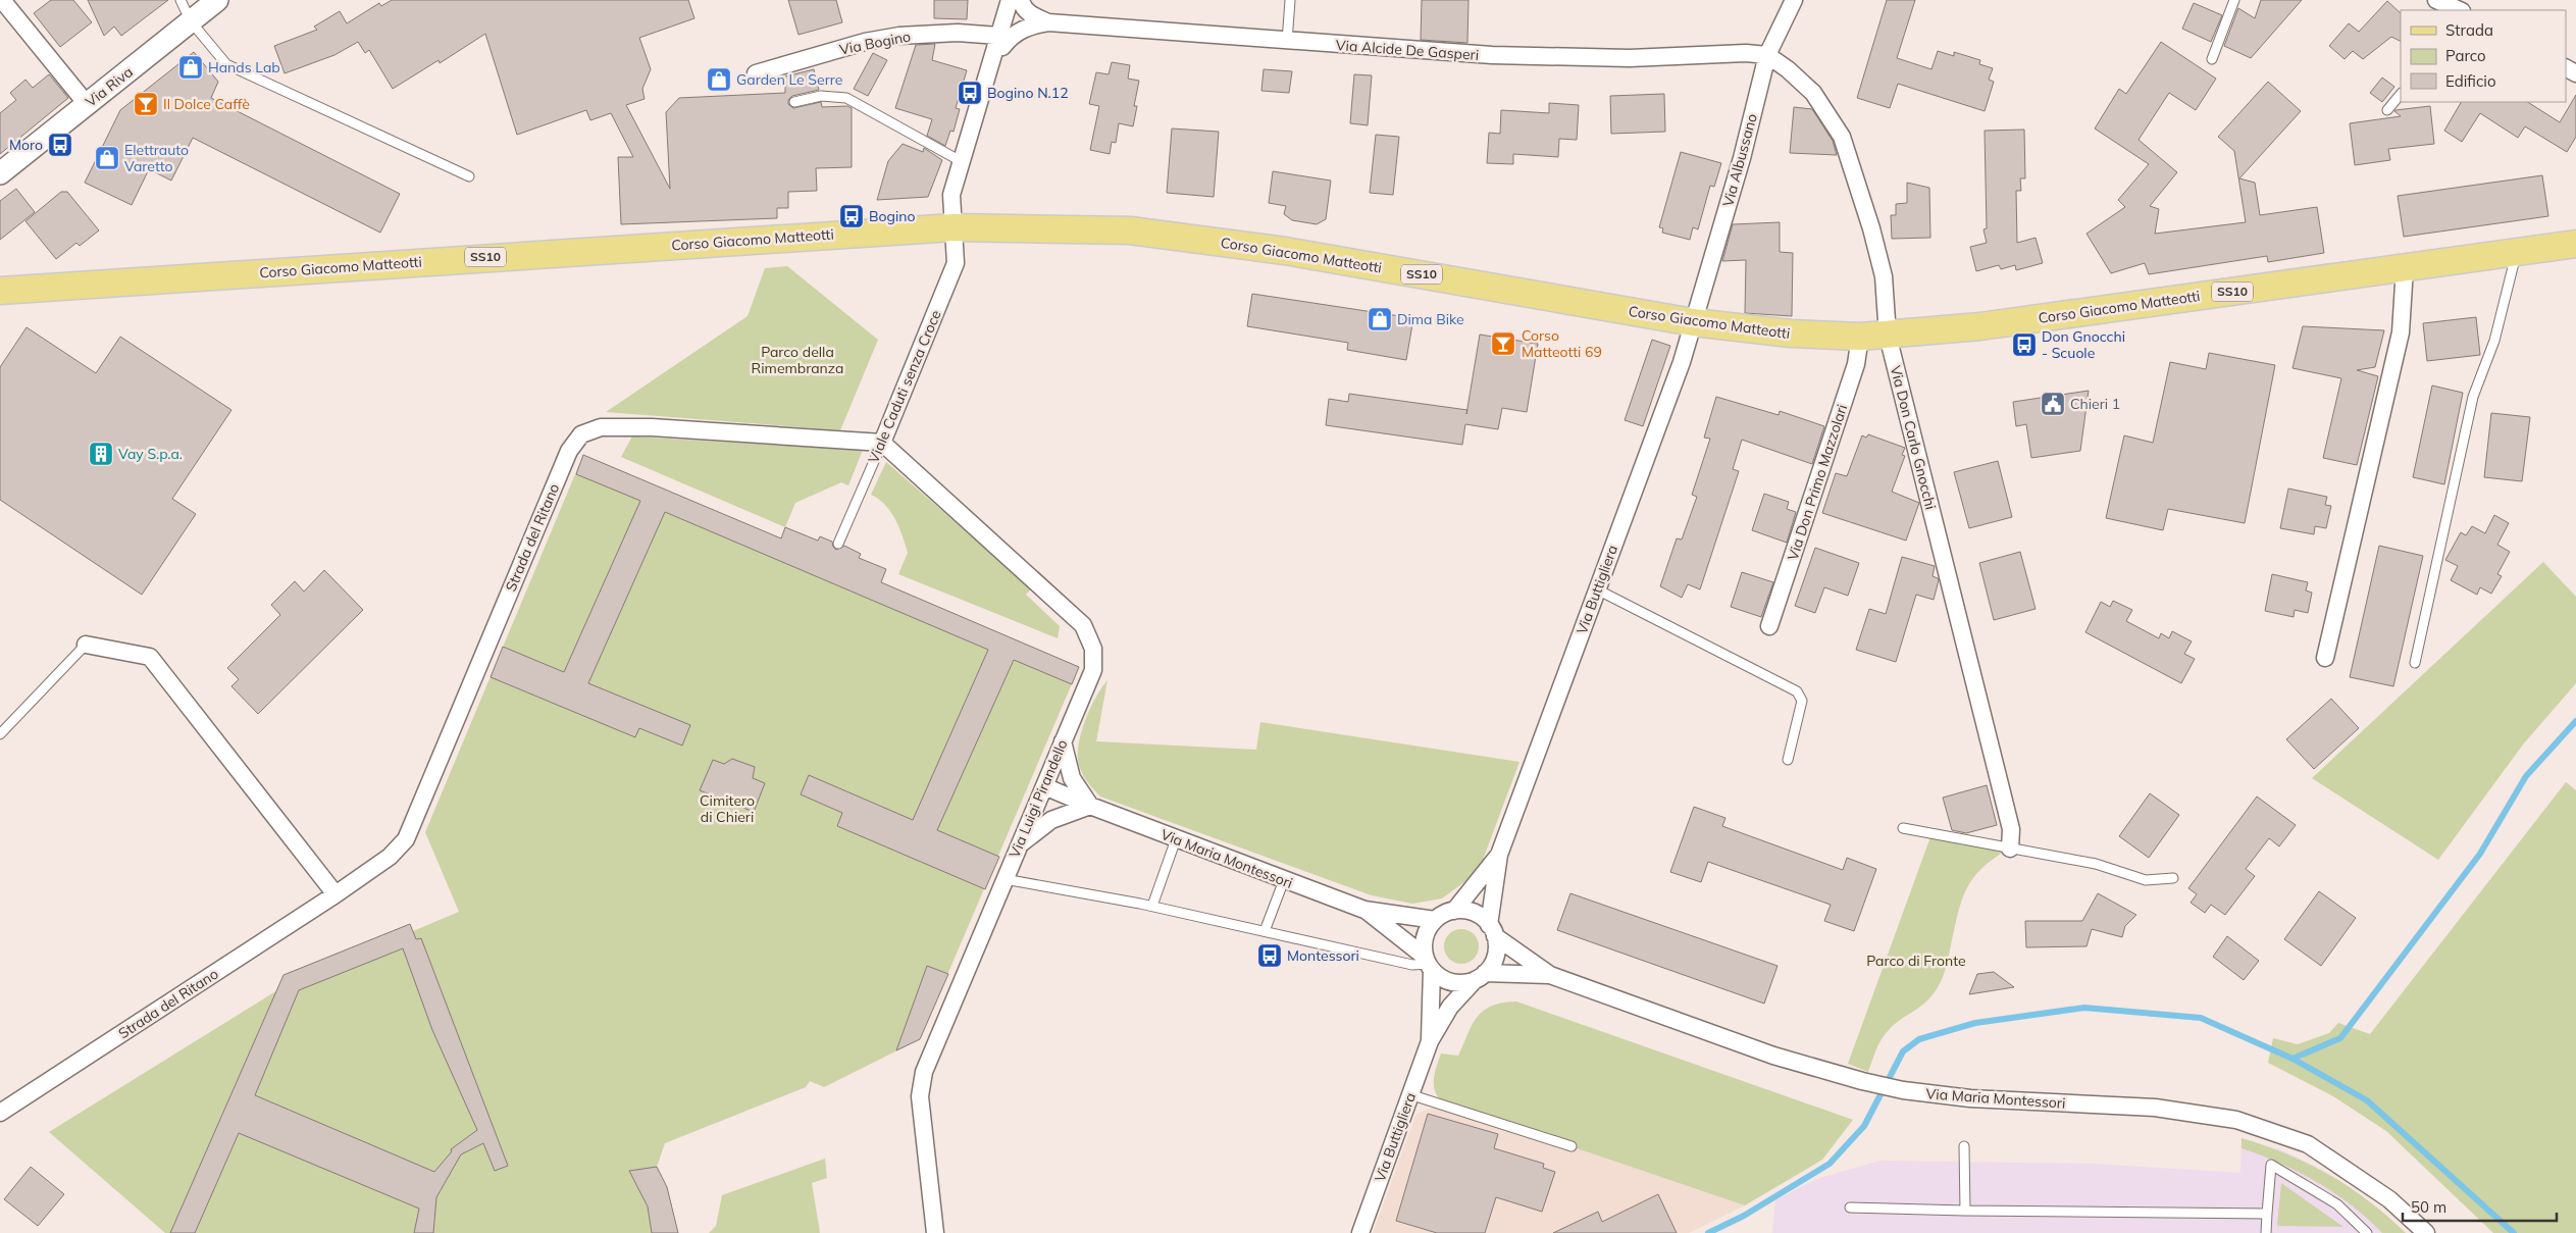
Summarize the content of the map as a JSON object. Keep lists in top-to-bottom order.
{
  "streets": {
    "main road": ["Corso Giacomo Matteotti", "SS10"],
    "street": [
      "Via Bogino",
      "Via Alcide De Gasperi",
      "Via Riva",
      "Via Albussano",
      "Viale Caduti senza Croce",
      "Via Don Carlo Gnocchi",
      "Via Don Primo Mazzolari",
      "Strada del Ritano",
      "Via Buttigliera",
      "Via Luigi Pirandello",
      "Via Maria Montessori"
    ]
  },
  "crossings": [
    ["Via Bogino", "Via Alcide De Gasperi"],
    ["Via Alcide De Gasperi", "Via Albussano"],
    ["Via Alcide De Gasperi", "Via Don Carlo Gnocchi"],
    ["Via Albussano", "Corso Giacomo Matteotti"],
    ["Via Albussano", "Via Don Carlo Gnocchi"],
    ["Via Albussano", "Via Buttigliera"],
    ["Corso Giacomo Matteotti", "Viale Caduti senza Croce"],
    ["Corso Giacomo Matteotti", "Via Don Carlo Gnocchi"],
    ["Corso Giacomo Matteotti", "Via Don Primo Mazzolari"],
    ["Corso Giacomo Matteotti", "Via Buttigliera"],
    ["Viale Caduti senza Croce", "Strada del Ritano"],
    ["Viale Caduti senza Croce", "Via Luigi Pirandello"],
    ["Strada del Ritano", "Via Luigi Pirandello"],
    ["Via Buttigliera", "Via Maria Montessori"],
    ["Via Luigi Pirandello", "Via Maria Montessori"]
  ],
  "parks": ["Parco della Rimembranza", "Cimitero di Chieri", "Parco di Fronte"],
  "places": {
    "shop": [
      "Hands Lab",
      "Garden Le Serre",
      "Elettrauto Varetto",
      "Dima Bike"
    ],
    "bus stop": [
      "Bogino N.12",
      "Moro",
      "Bogino",
      "Don Gnocchi - Scuole",
      "Montessori"
    ],
    "bar": ["Il Dolce Caffè", "Corso Matteotti 69"],
    "public building": ["Chieri 1"],
    "building": ["Vay S.p.a."]
  },
  "legend": ["Strada", "Parco", "Edificio"],
  "scale_bar": "50 m"
}
